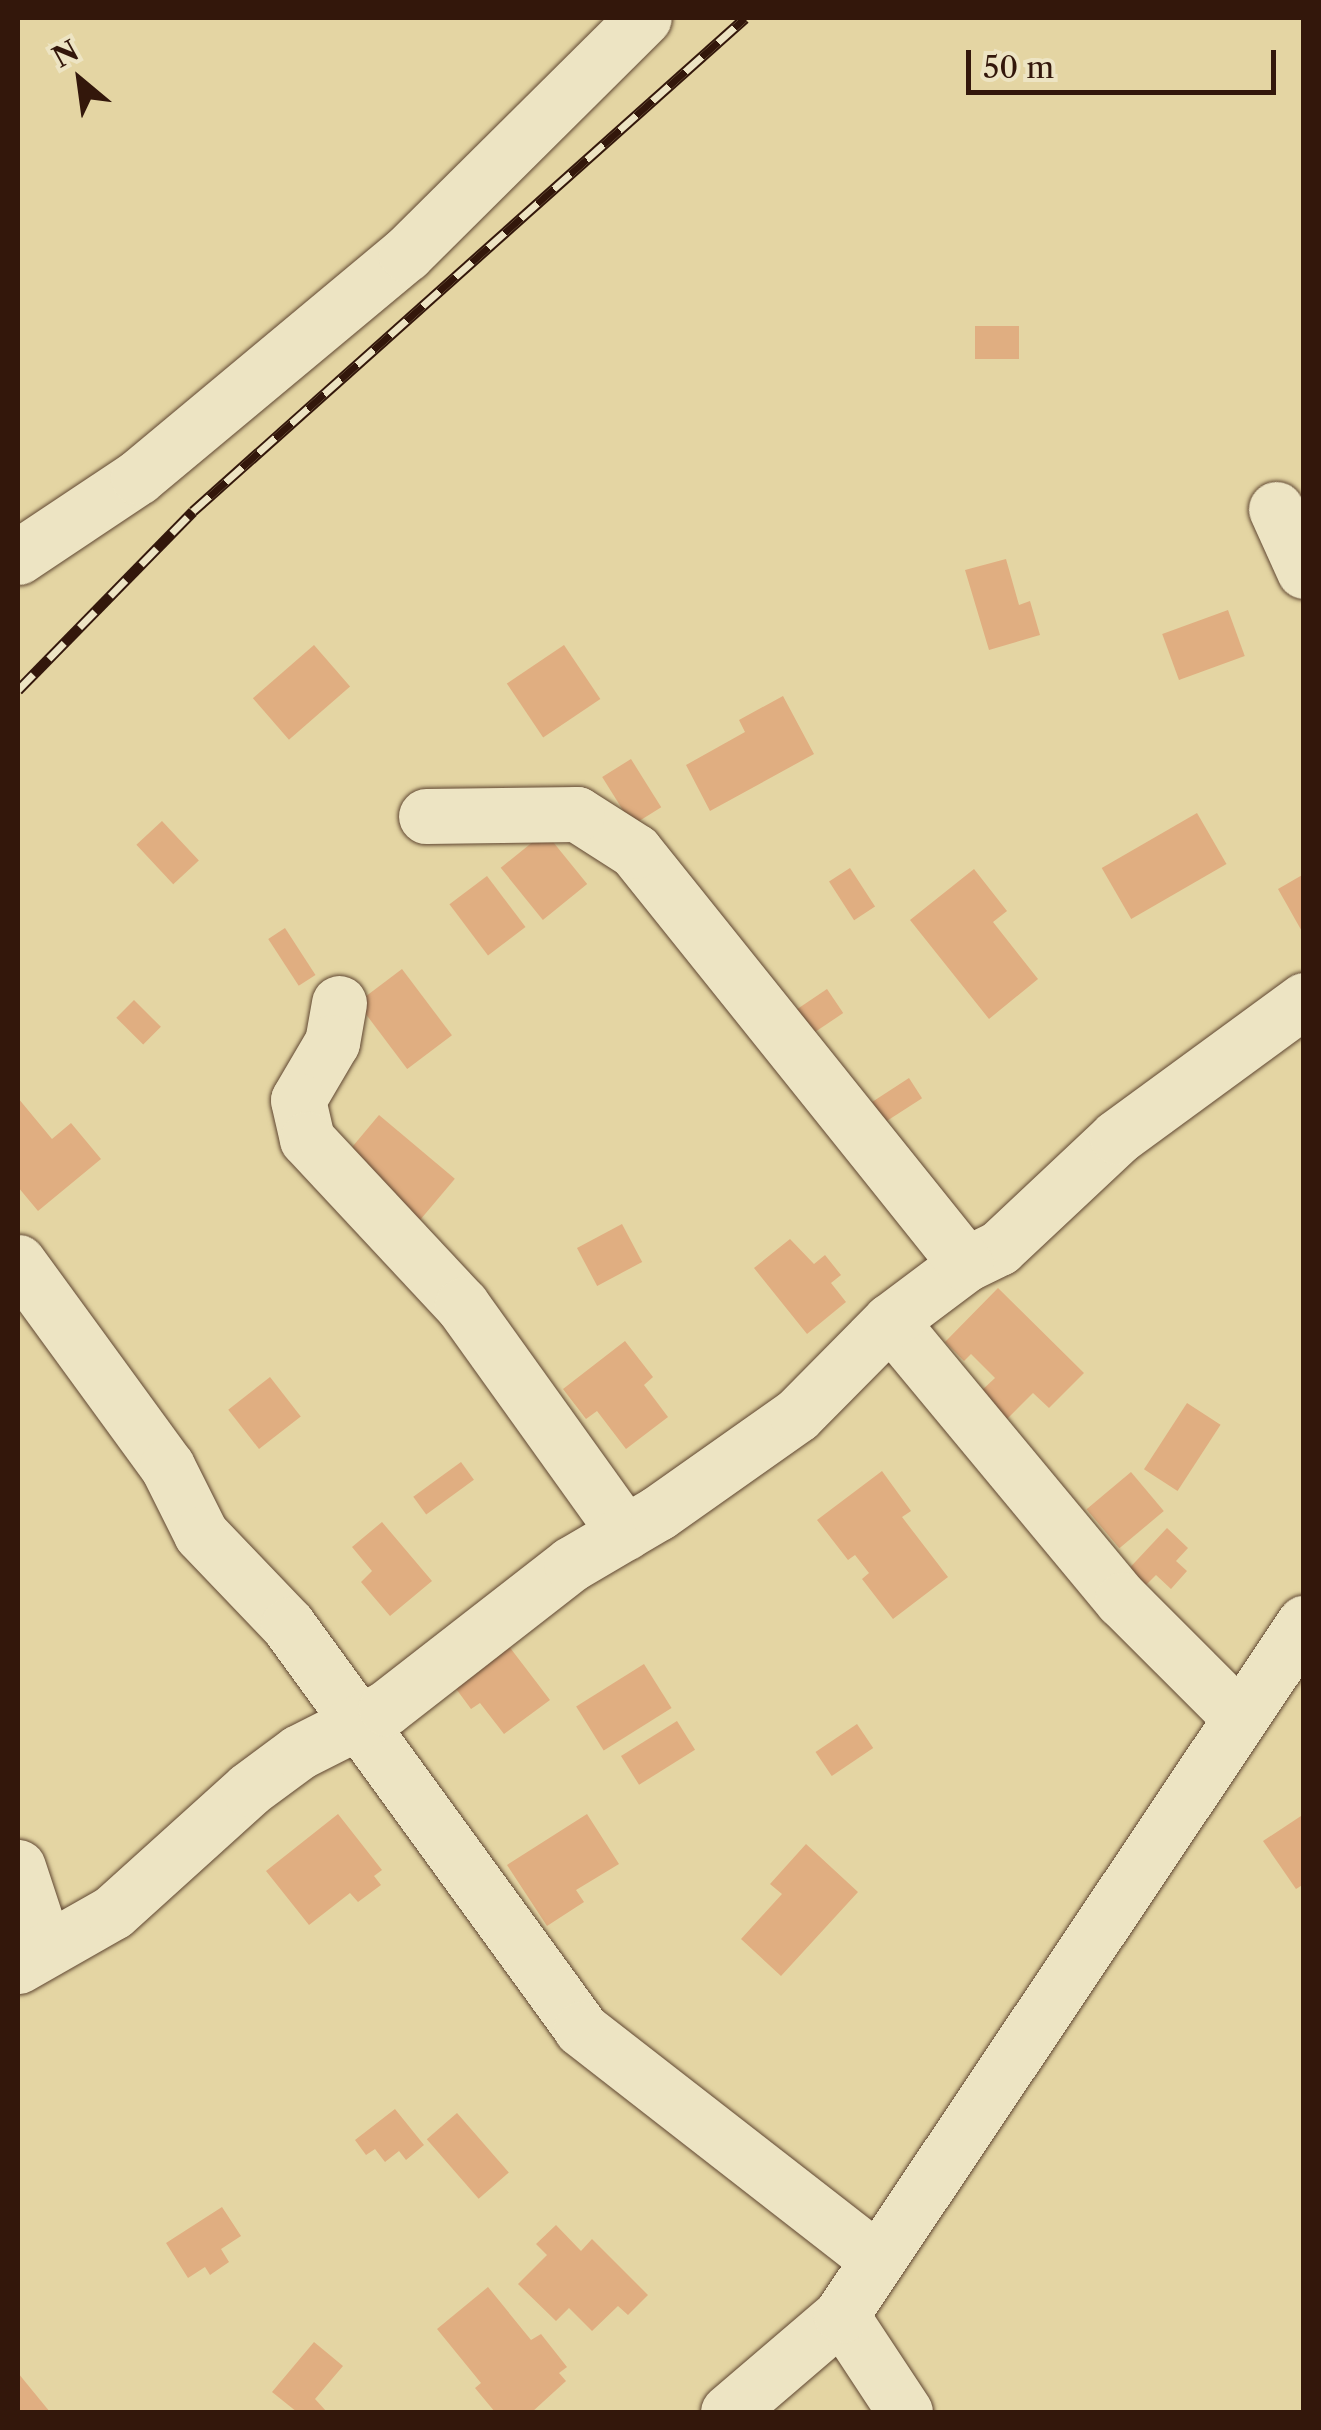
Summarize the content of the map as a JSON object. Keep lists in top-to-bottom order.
{
  "scale_bar": "50 m",
  "north": "top left"
}
